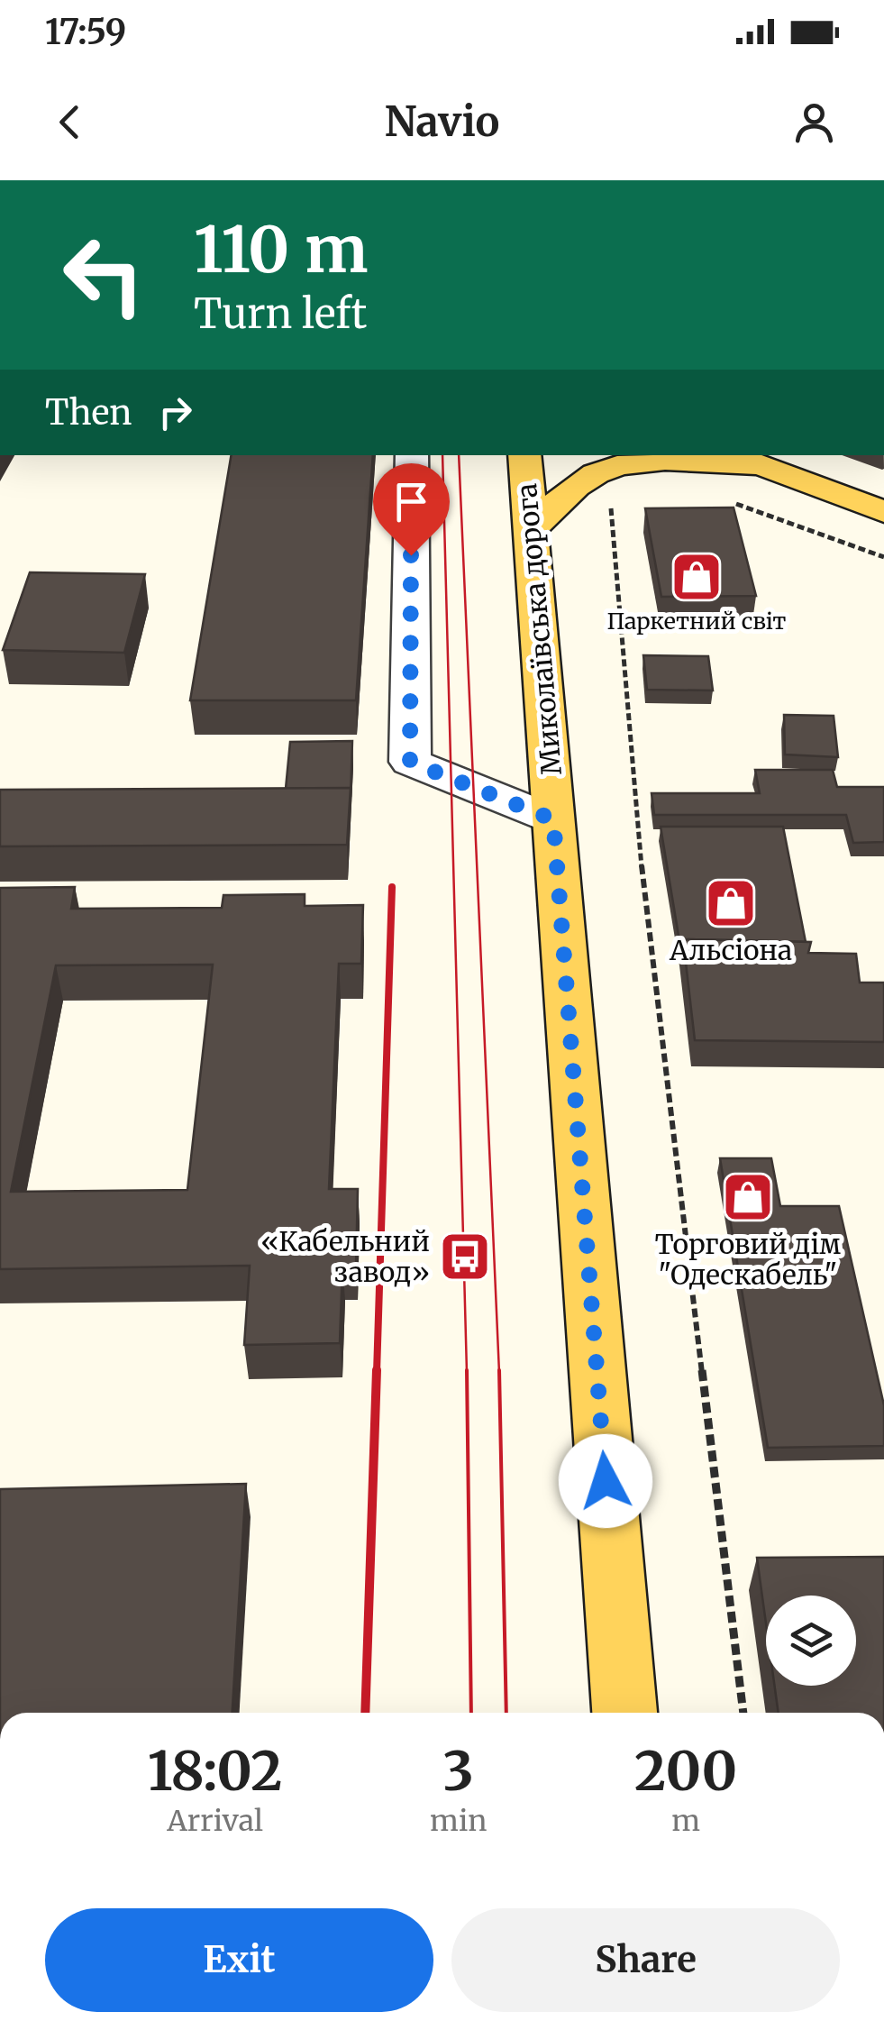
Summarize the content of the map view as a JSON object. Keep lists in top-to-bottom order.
{
  "streets": {
    "main road": ["Миколаївська дорога"]
  },
  "places": {
    "shop": ["Паркетний світ", "Альсіона", "Торговий дім \"Одескабель\""],
    "bus stop": ["«Кабельний завод»"]
  },
  "page": {
    "status": "17:59",
    "header": "Navio",
    "turn": ["110 m", "Turn left"],
    "then": "Then",
    "eta": [
      "18:02",
      "Arrival",
      "3",
      "min",
      "200",
      "m"
    ],
    "buttons": ["Exit", "Share"]
  }
}
